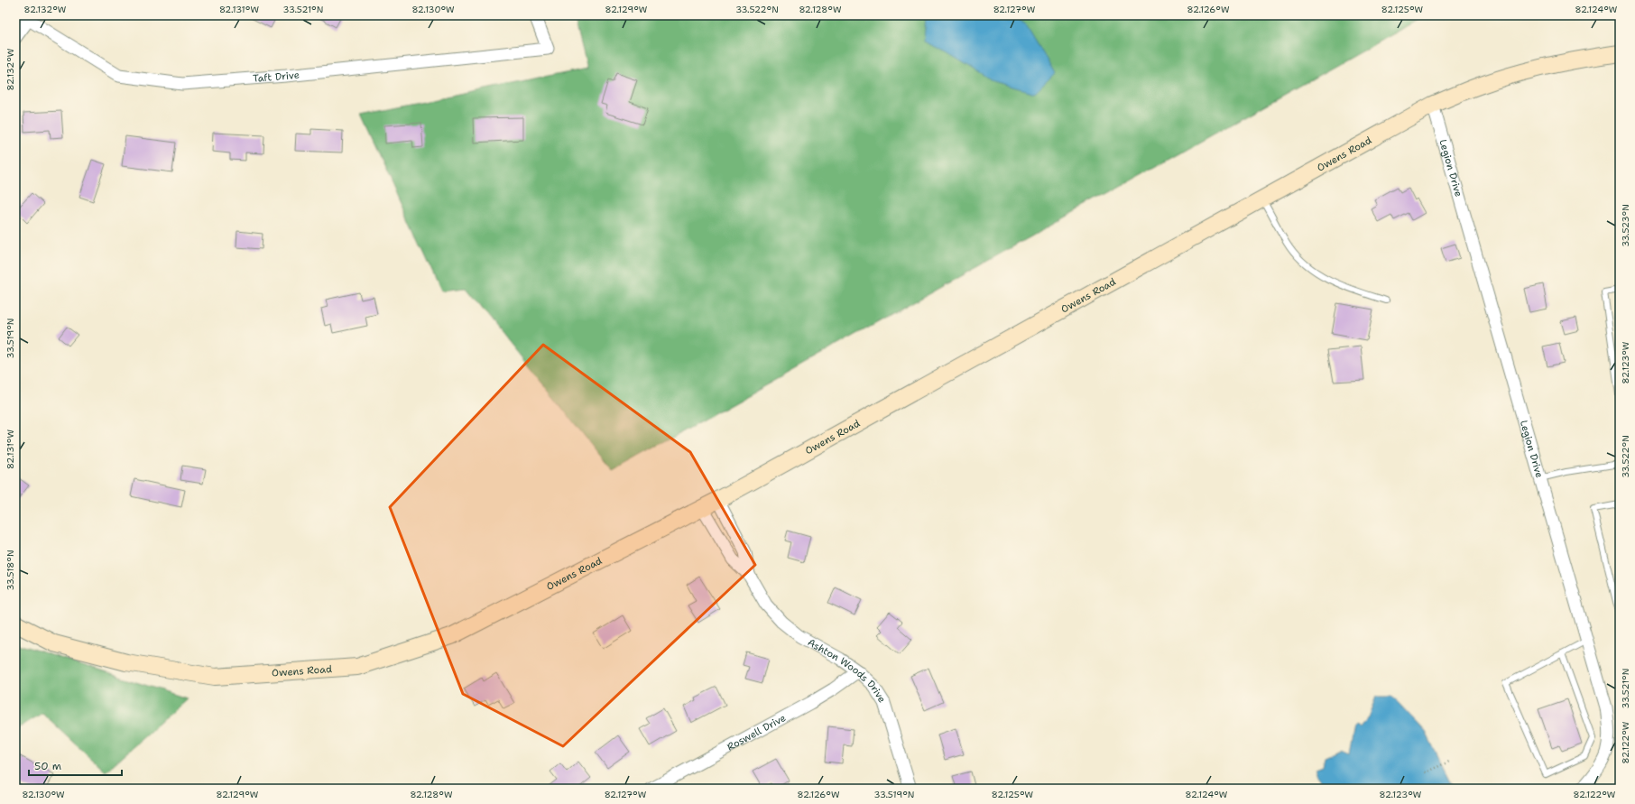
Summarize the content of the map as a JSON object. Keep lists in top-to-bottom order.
{
  "streets": {
    "street": [
      "Taft Drive",
      "Owens Road",
      "Legion Drive",
      "Ashton Woods Drive",
      "Roswell Drive"
    ]
  },
  "crossings": [
    ["Owens Road", "Legion Drive"],
    ["Owens Road", "Ashton Woods Drive"],
    ["Ashton Woods Drive", "Roswell Drive"]
  ],
  "scale_bar": "50 m",
  "coordinates": [
    "82.132°W",
    "82.131°W",
    "33.521°N",
    "82.130°W",
    "82.129°W",
    "33.522°N",
    "82.128°W",
    "82.127°W",
    "82.126°W",
    "82.125°W",
    "82.124°W",
    "33.523°N",
    "33.519°N",
    "82.123°W",
    "33.518°N",
    "82.122°W"
  ]
}
